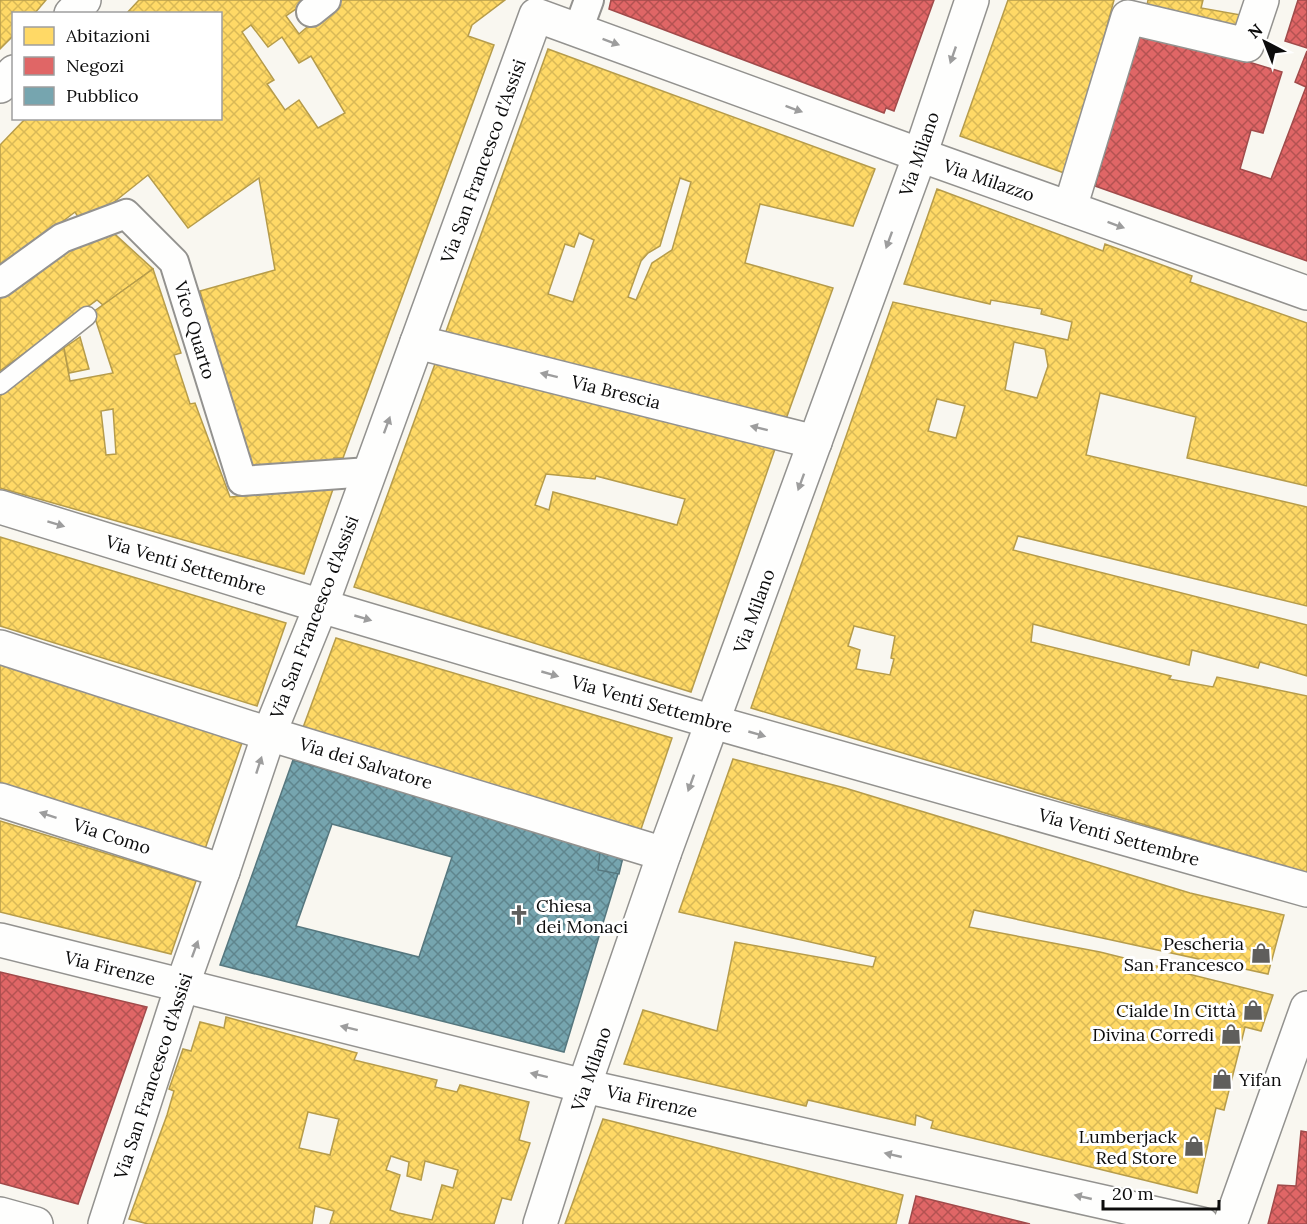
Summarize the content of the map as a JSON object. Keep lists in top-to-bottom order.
{
  "streets": {
    "street": [
      "Via Milano",
      "Via San Francesco d'Assisi",
      "Via Milazzo",
      "Vico Quarto",
      "Via Brescia",
      "Via Venti Settembre",
      "Via dei Salvatore",
      "Via Como",
      "Via Firenze"
    ]
  },
  "crossings": [
    ["Via Milano", "Via Milazzo"],
    ["Via Milano", "Via Brescia"],
    ["Via Milano", "Via Venti Settembre"],
    ["Via Milano", "Via dei Salvatore"],
    ["Via Milano", "Via Firenze"],
    ["Via San Francesco d'Assisi", "Via Milazzo"],
    ["Via San Francesco d'Assisi", "Vico Quarto"],
    ["Via San Francesco d'Assisi", "Via Brescia"],
    ["Via San Francesco d'Assisi", "Via Venti Settembre"],
    ["Via San Francesco d'Assisi", "Via dei Salvatore"],
    ["Via San Francesco d'Assisi", "Via Como"],
    ["Via San Francesco d'Assisi", "Via Firenze"]
  ],
  "one_way": [
    "Via Milano",
    "Via Milazzo",
    "Via Brescia",
    "Via Venti Settembre",
    "Via Como",
    "Via Firenze"
  ],
  "places": {
    "church": ["Chiesa dei Monaci"],
    "shop": [
      "Pescheria San Francesco",
      "Cialde In Città",
      "Divina Corredi",
      "Yifan",
      "Lumberjack Red Store"
    ]
  },
  "legend": ["Abitazioni", "Negozi", "Pubblico"],
  "scale_bar": "20 m",
  "north": "top left"
}
